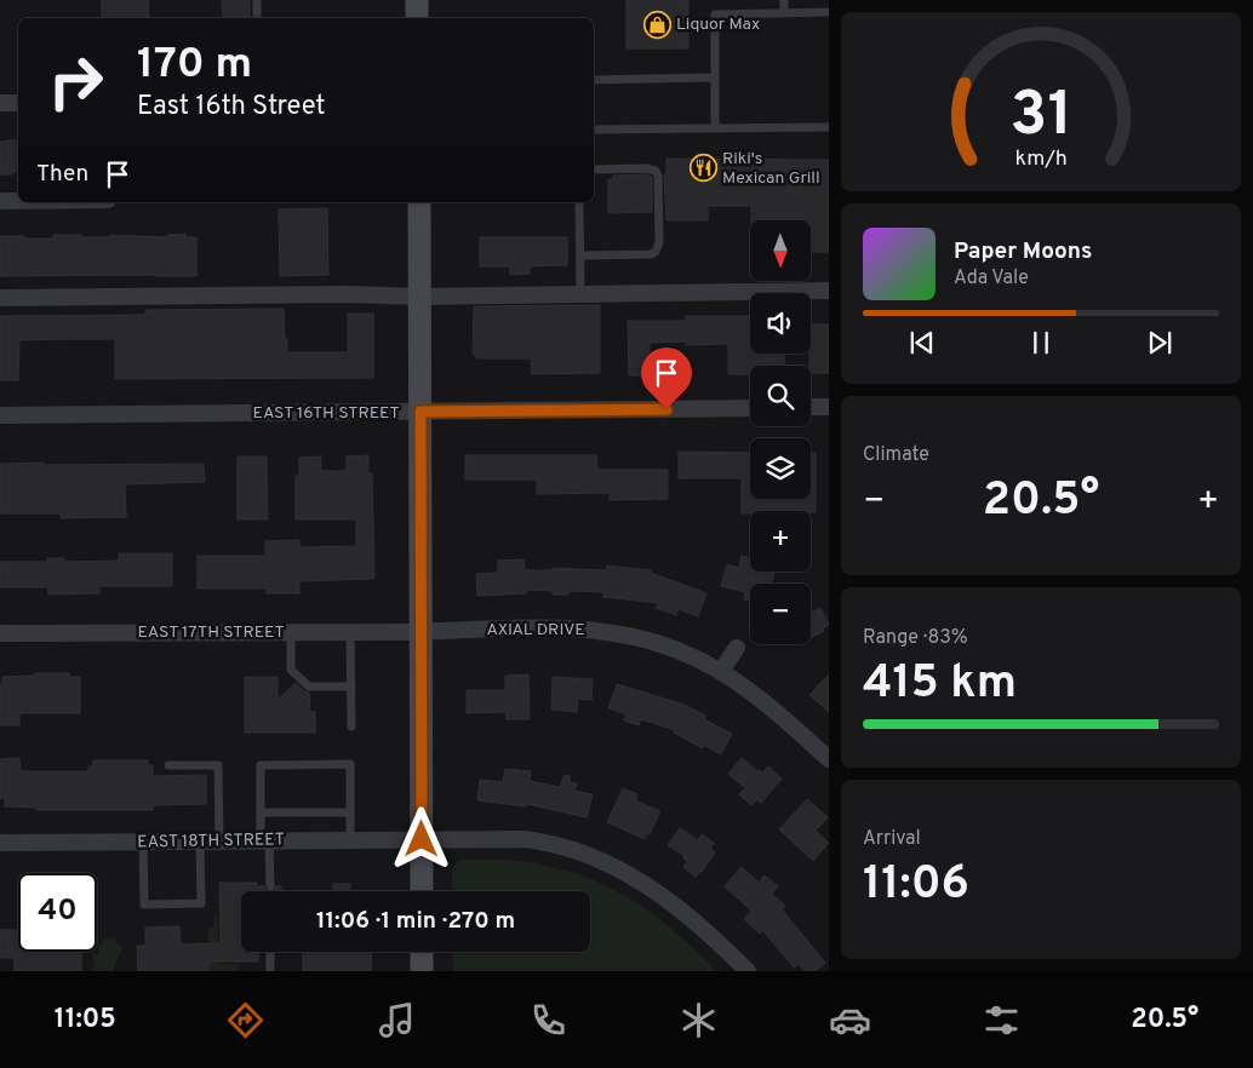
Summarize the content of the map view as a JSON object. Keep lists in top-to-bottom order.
{
  "streets": {
    "street": [
      "EAST 16TH STREET",
      "AXIAL DRIVE",
      "EAST 17TH STREET",
      "EAST 18TH STREET"
    ]
  },
  "crossings": [
    ["AXIAL DRIVE", "EAST 17TH STREET"]
  ],
  "places": {
    "shop": ["Liquor Max"],
    "restaurant": ["Riki's Mexican Grill"]
  },
  "north": "bottom",
  "page": {
    "turn": ["170 m", "East 16th Street"],
    "then": "Then",
    "map_buttons": ["+", "−"],
    "song": ["Paper Moons", "Ada Vale"],
    "tile": [
      "Climate",
      ["Range · 83%", "415 km"],
      ["Arrival", "11:06"]
    ],
    "heat": ["−", "20.5°", "+"],
    "limit": "40",
    "trip": "11:06 · 1 min · 270 m",
    "tabs": ["11:05", "20.5°"],
    "gauge": ["31", "km/h"]
  }
}
